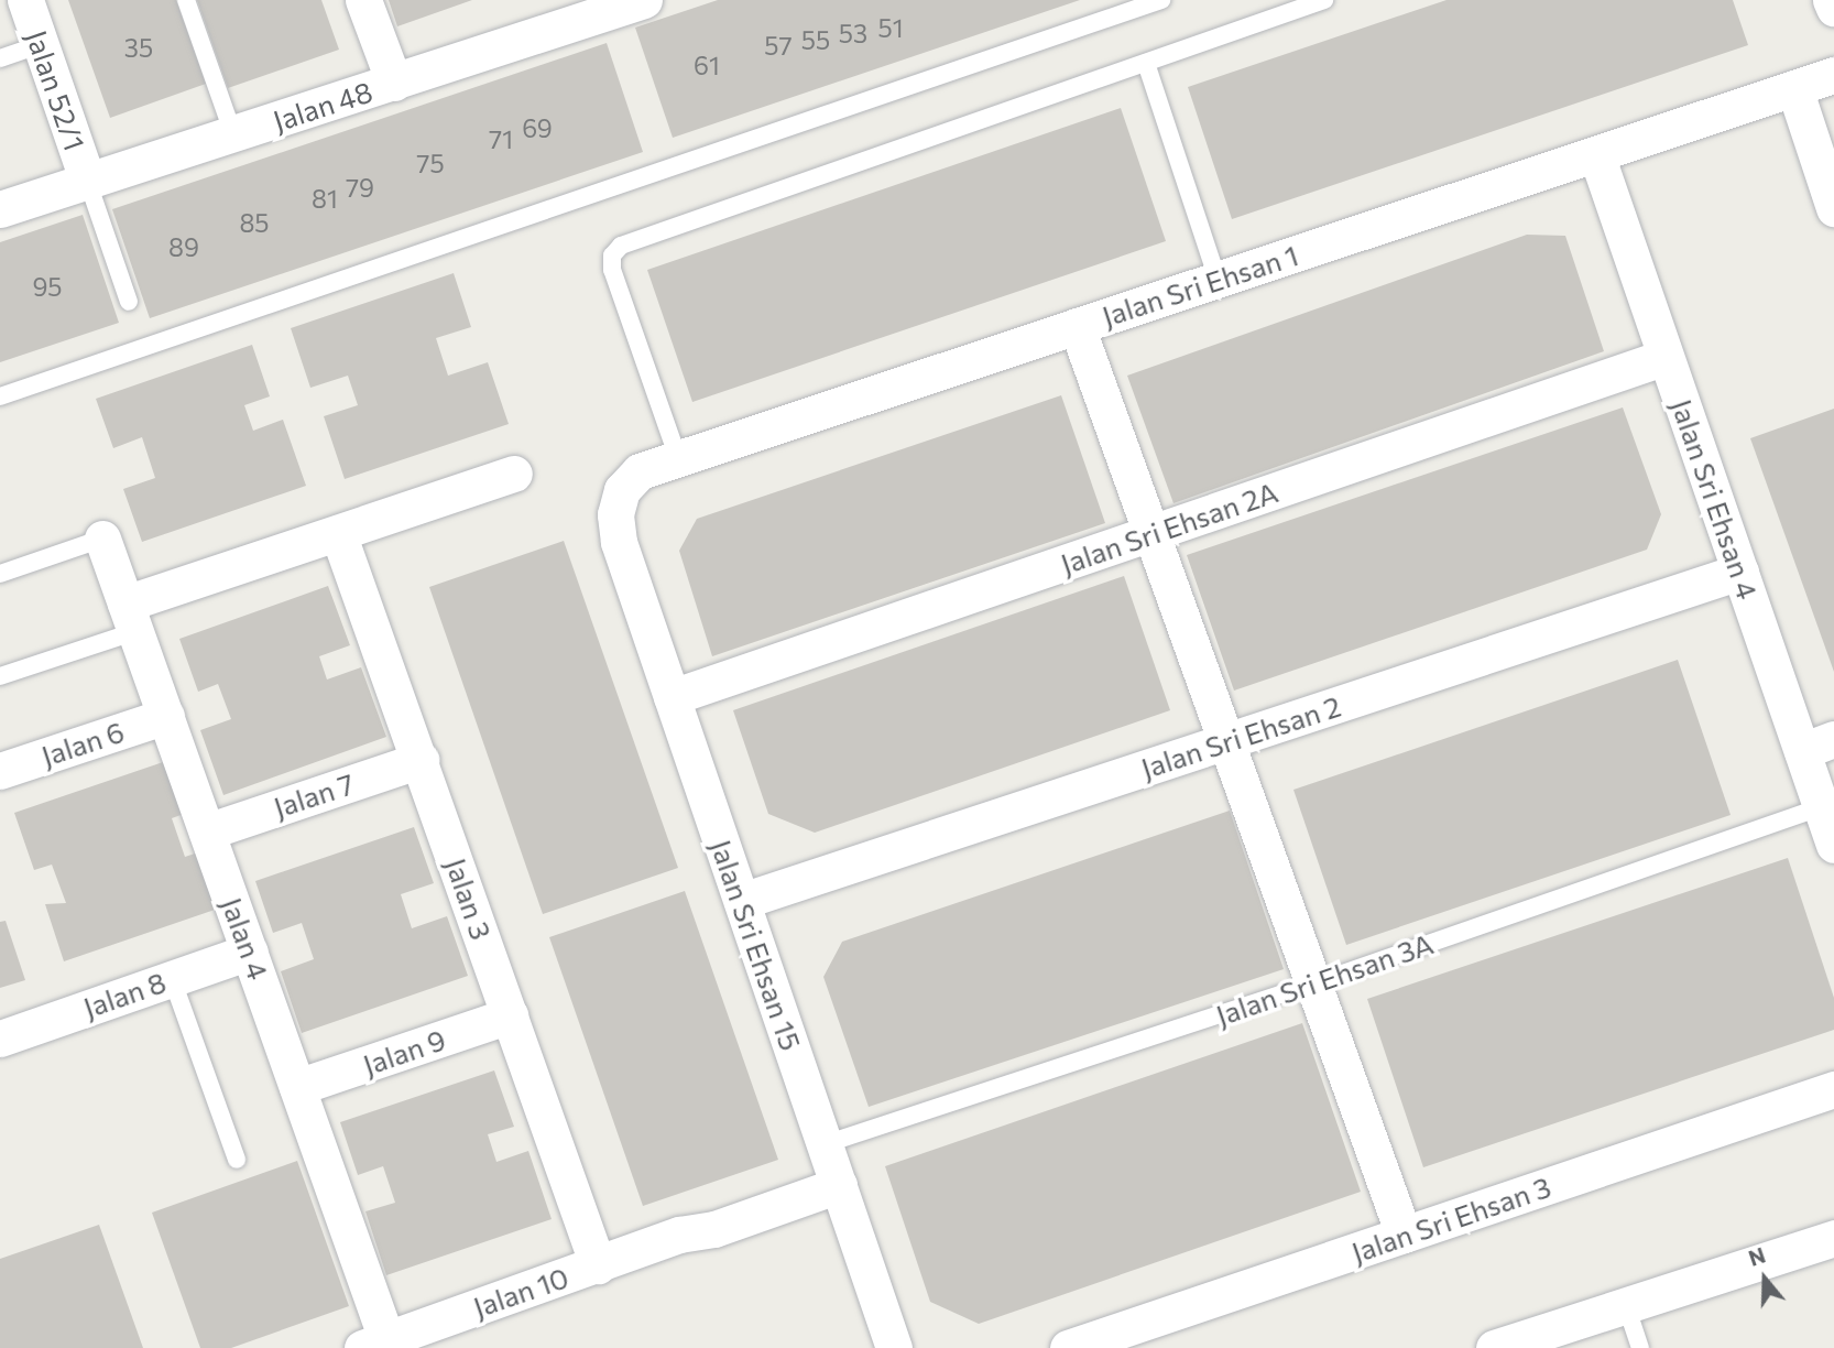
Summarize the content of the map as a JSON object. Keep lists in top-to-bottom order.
{
  "streets": {
    "street": [
      "Jalan 52/1",
      "Jalan 48",
      "Jalan Sri Ehsan 1",
      "Jalan Sri Ehsan 4",
      "Jalan Sri Ehsan 2A",
      "Jalan Sri Ehsan 2",
      "Jalan 6",
      "Jalan 7",
      "Jalan 3",
      "Jalan 4",
      "Jalan Sri Ehsan 15",
      "Jalan 8",
      "Jalan 9",
      "Jalan Sri Ehsan 3",
      "Jalan 10"
    ],
    "lane": ["Jalan Sri Ehsan 3A"]
  },
  "crossings": [
    ["Jalan 52/1", "Jalan 48"],
    ["Jalan Sri Ehsan 1", "Jalan Sri Ehsan 4"],
    ["Jalan Sri Ehsan 1", "Jalan Sri Ehsan 15"],
    ["Jalan Sri Ehsan 4", "Jalan Sri Ehsan 2A"],
    ["Jalan Sri Ehsan 4", "Jalan Sri Ehsan 2"],
    ["Jalan Sri Ehsan 4", "Jalan Sri Ehsan 3A"],
    ["Jalan Sri Ehsan 2A", "Jalan Sri Ehsan 15"],
    ["Jalan Sri Ehsan 2", "Jalan Sri Ehsan 15"],
    ["Jalan 6", "Jalan 4"],
    ["Jalan 7", "Jalan 3"],
    ["Jalan 7", "Jalan 4"],
    ["Jalan 3", "Jalan 9"],
    ["Jalan 3", "Jalan 10"],
    ["Jalan 4", "Jalan 8"],
    ["Jalan 4", "Jalan 9"],
    ["Jalan 4", "Jalan 10"],
    ["Jalan Sri Ehsan 15", "Jalan Sri Ehsan 3A"],
    ["Jalan Sri Ehsan 15", "Jalan 10"],
    ["Jalan Sri Ehsan 3A", "Jalan 10"]
  ],
  "house_numbers": [
    "51",
    "53",
    "55",
    "57",
    "35",
    "61",
    "69",
    "71",
    "75",
    "79",
    "81",
    "85",
    "89",
    "95"
  ],
  "north": "top"
}
